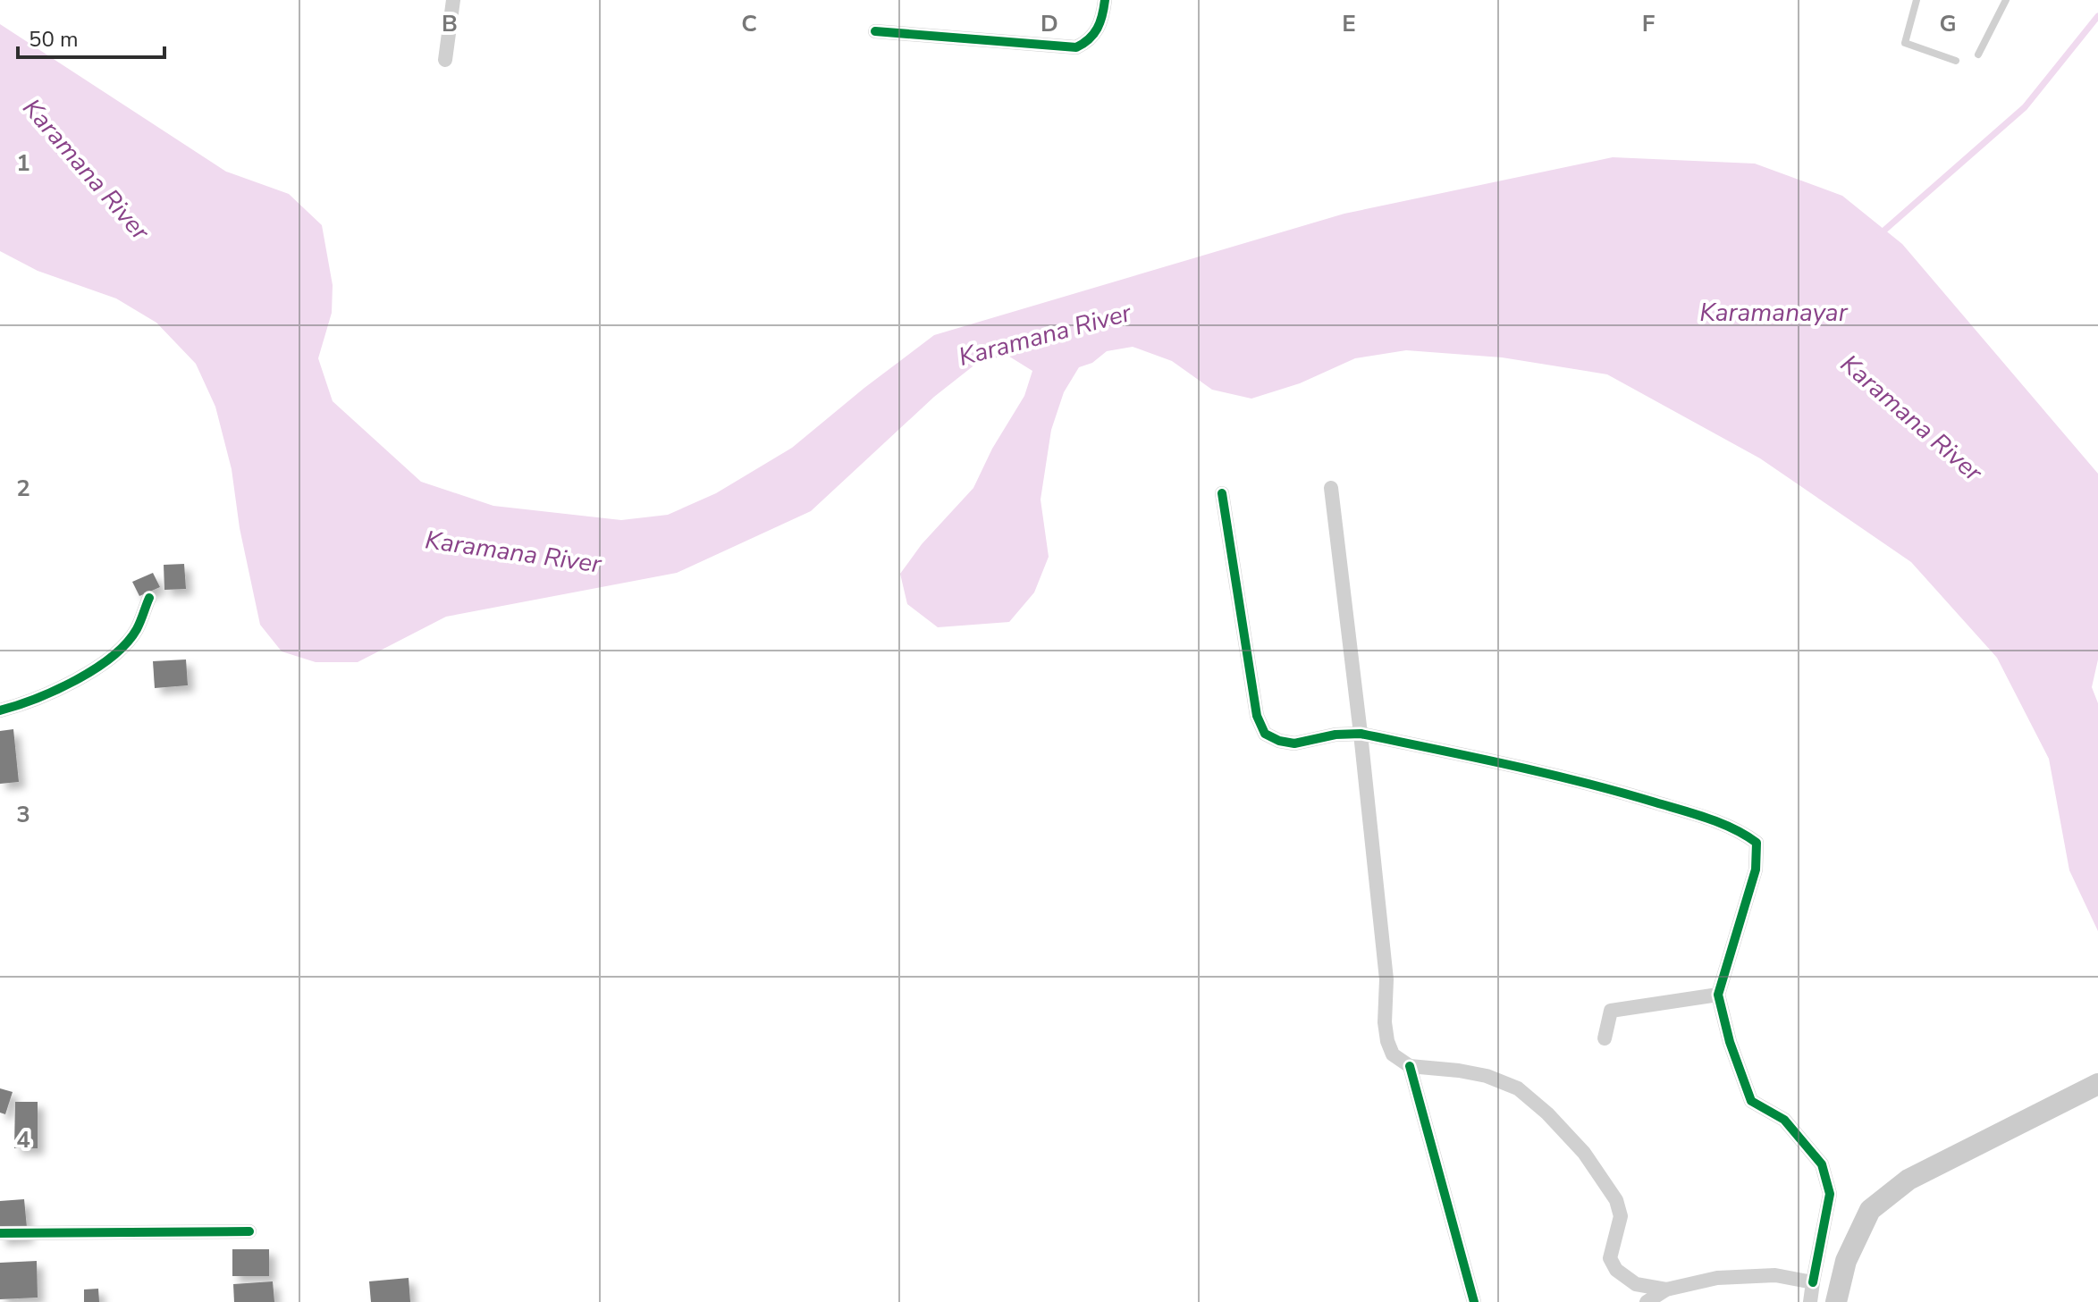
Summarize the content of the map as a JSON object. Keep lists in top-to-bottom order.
{
  "water": ["Karamana River", "Karamanayar"],
  "scale_bar": "50 m",
  "grid": {
    "columns": [
      "B",
      "C",
      "D",
      "E",
      "F",
      "G"
    ],
    "rows": [
      "1",
      "2",
      "3",
      "4"
    ]
  }
}
